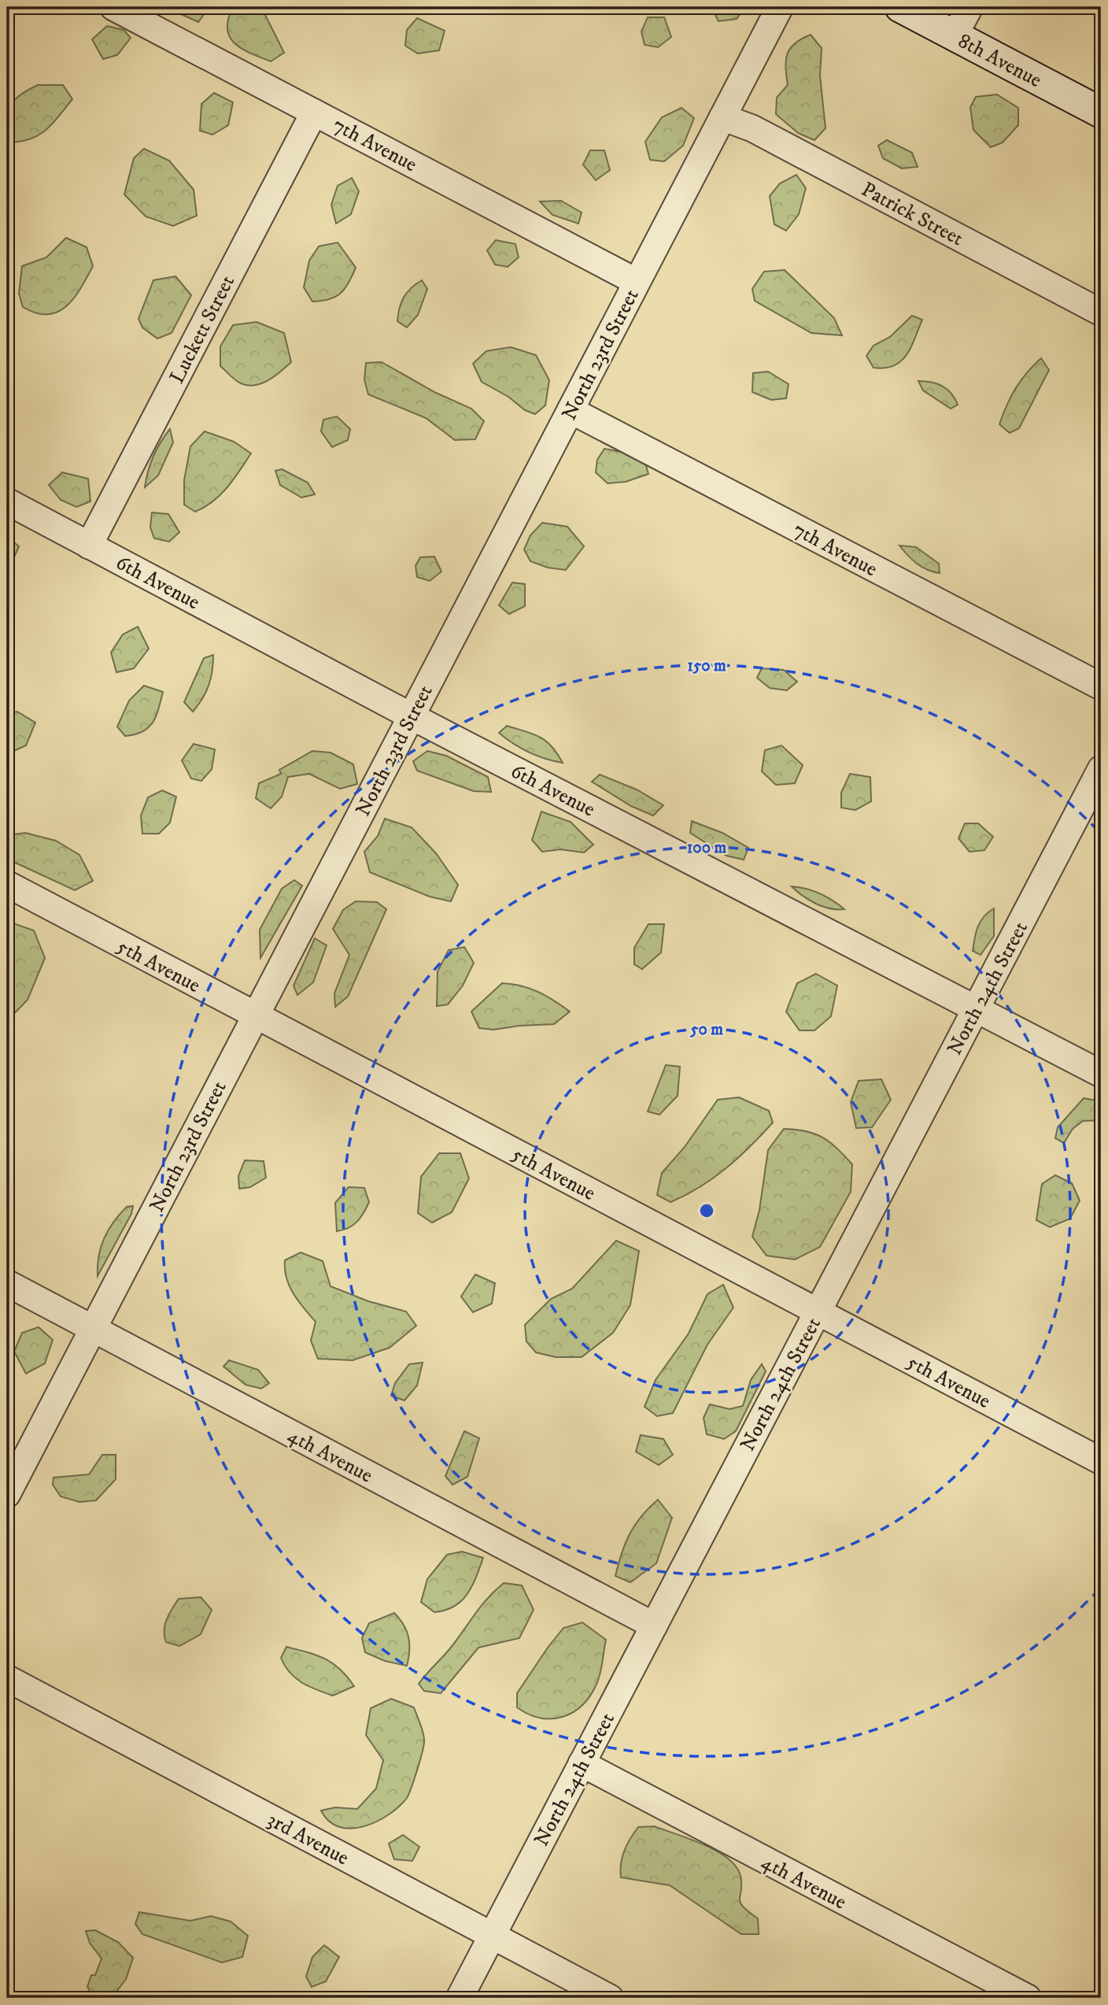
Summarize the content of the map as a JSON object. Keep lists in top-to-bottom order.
{
  "streets": {
    "street": [
      "8th Avenue",
      "7th Avenue",
      "Patrick Street",
      "Luckett Street",
      "North 23rd Street",
      "6th Avenue",
      "5th Avenue",
      "North 24th Street",
      "4th Avenue",
      "3rd Avenue"
    ]
  },
  "crossings": [
    ["7th Avenue", "Luckett Street"],
    ["7th Avenue", "North 23rd Street"],
    ["Patrick Street", "North 23rd Street"],
    ["Luckett Street", "6th Avenue"],
    ["North 23rd Street", "6th Avenue"],
    ["North 23rd Street", "5th Avenue"],
    ["North 23rd Street", "4th Avenue"],
    ["6th Avenue", "North 24th Street"],
    ["5th Avenue", "North 24th Street"],
    ["North 24th Street", "4th Avenue"],
    ["North 24th Street", "3rd Avenue"]
  ],
  "rings": ["150 m", "100 m", "50 m"]
}
